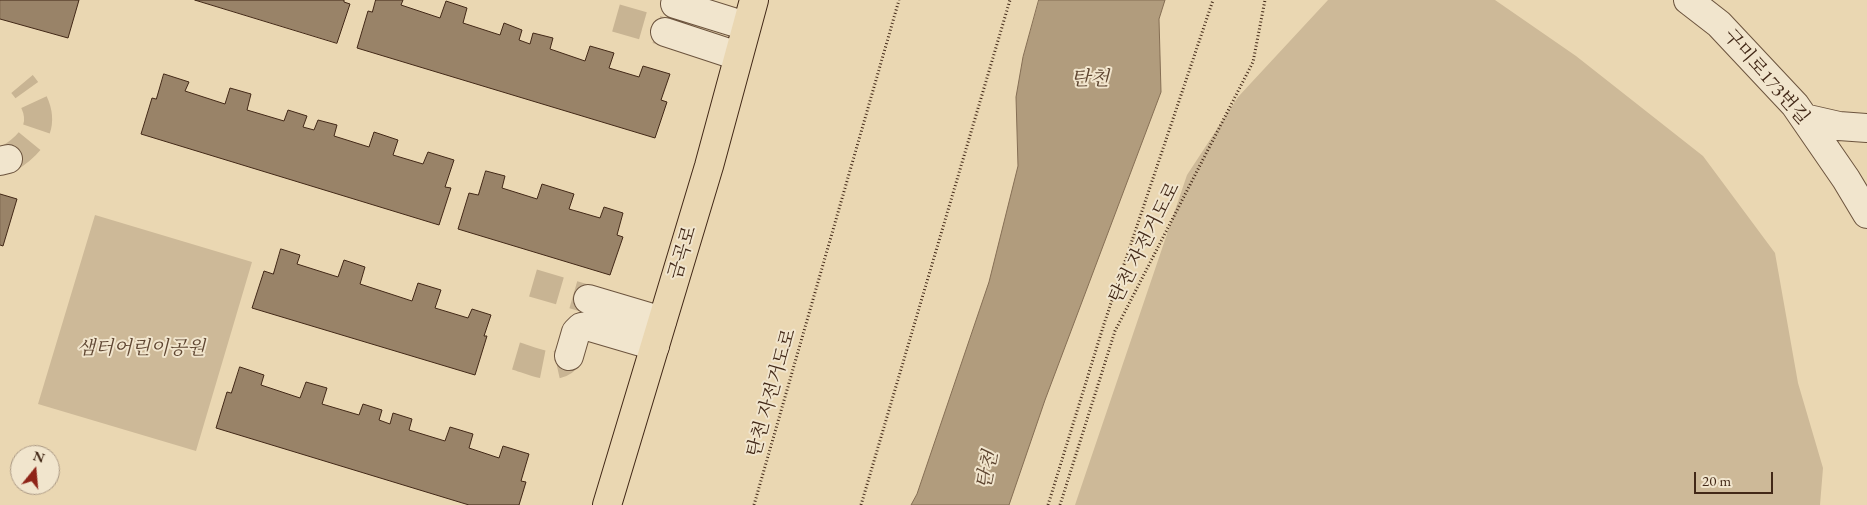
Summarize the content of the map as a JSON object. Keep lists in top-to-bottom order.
{
  "streets": {
    "main road": ["금곡로"],
    "street": ["구미로173번길"],
    "path": ["탄천 자전거도로"]
  },
  "water": ["탄천"],
  "parks": ["샘터어린이공원"],
  "scale_bar": "20 m",
  "north": "top"
}
